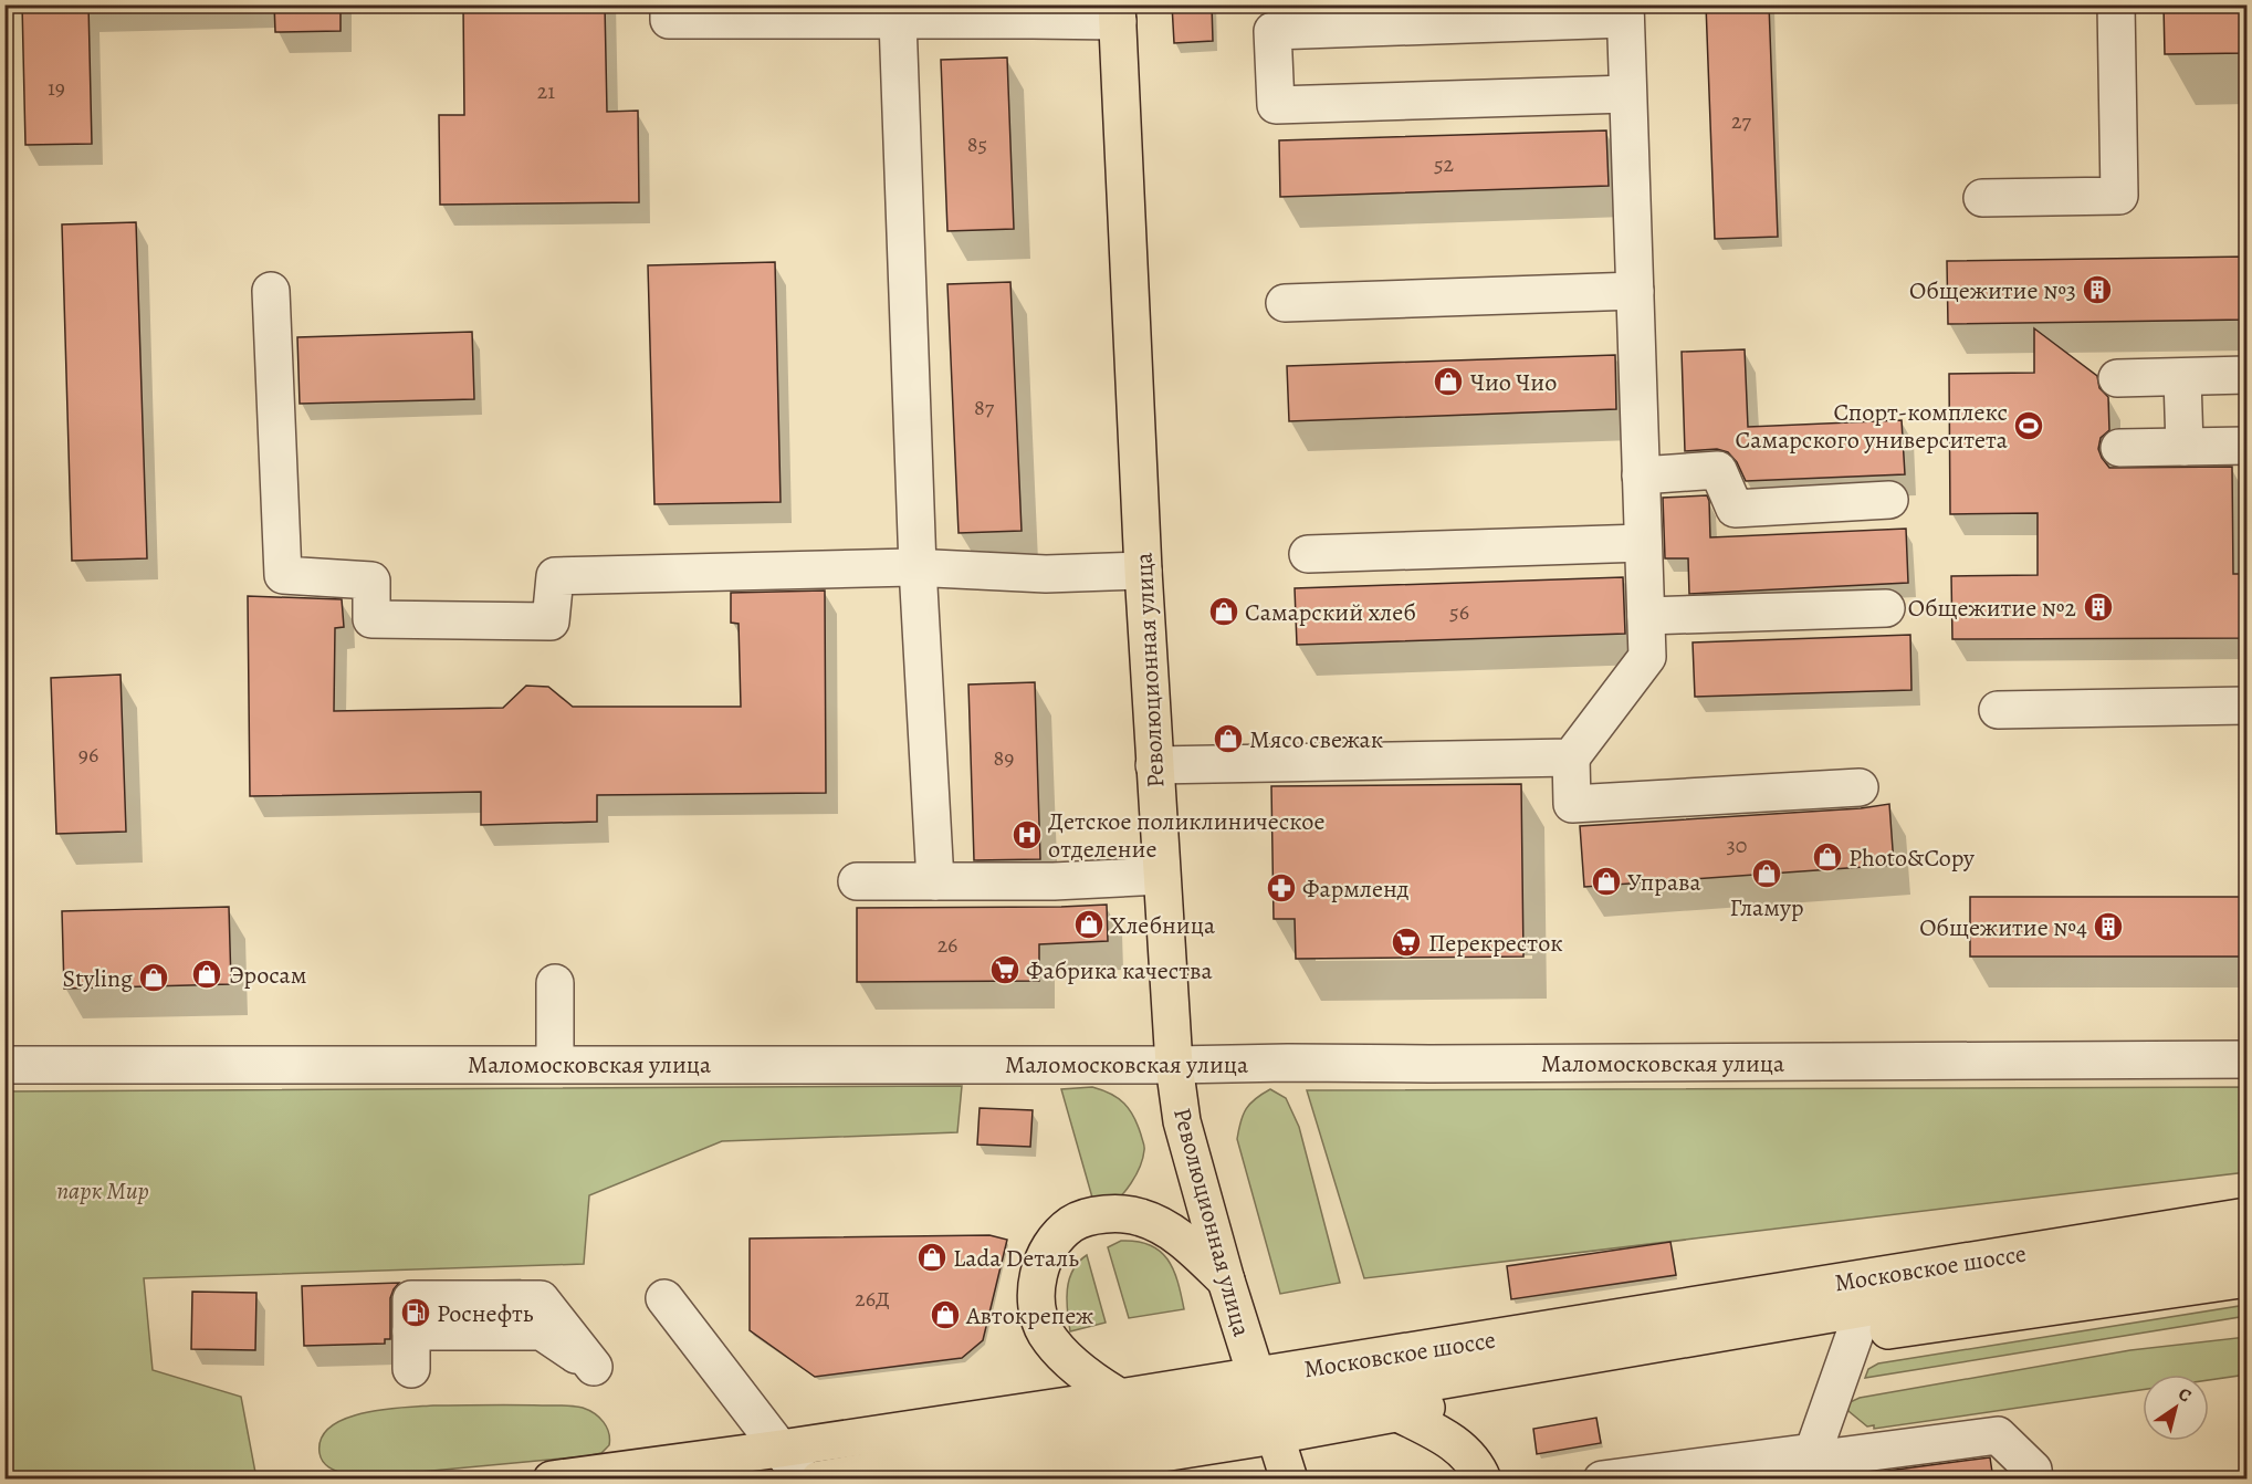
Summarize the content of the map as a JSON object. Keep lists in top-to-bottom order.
{
  "streets": {
    "main road": ["Революционная улица", "Московское шоссе"],
    "street": ["Маломосковская улица"]
  },
  "crossings": [
    ["Революционная улица", "Маломосковская улица"],
    ["Революционная улица", "Московское шоссе"]
  ],
  "parks": ["парк Мир"],
  "places": {
    "building": ["Общежитие №3", "Общежитие №2", "Общежитие №4"],
    "shop": [
      "Чио Чио",
      "Самарский хлеб",
      "Мясо свежак",
      "Photo&Copy",
      "Гламур",
      "Управа",
      "Хлебница",
      "Эросам",
      "Styling",
      "Lada Dеталь",
      "Автокрепеж"
    ],
    "sports": ["Спорт-комплекс Самарского университета"],
    "hospital": ["Детское поликлиническое отделение"],
    "pharmacy": ["Фармленд"],
    "supermarket": ["Перекресток", "Фабрика качества"],
    "fuel station": ["Роснефть"]
  },
  "house_numbers": [
    "19",
    "21",
    "27",
    "85",
    "52",
    "87",
    "56",
    "96",
    "89",
    "30",
    "26",
    "26Д"
  ],
  "north": "top right"
}
